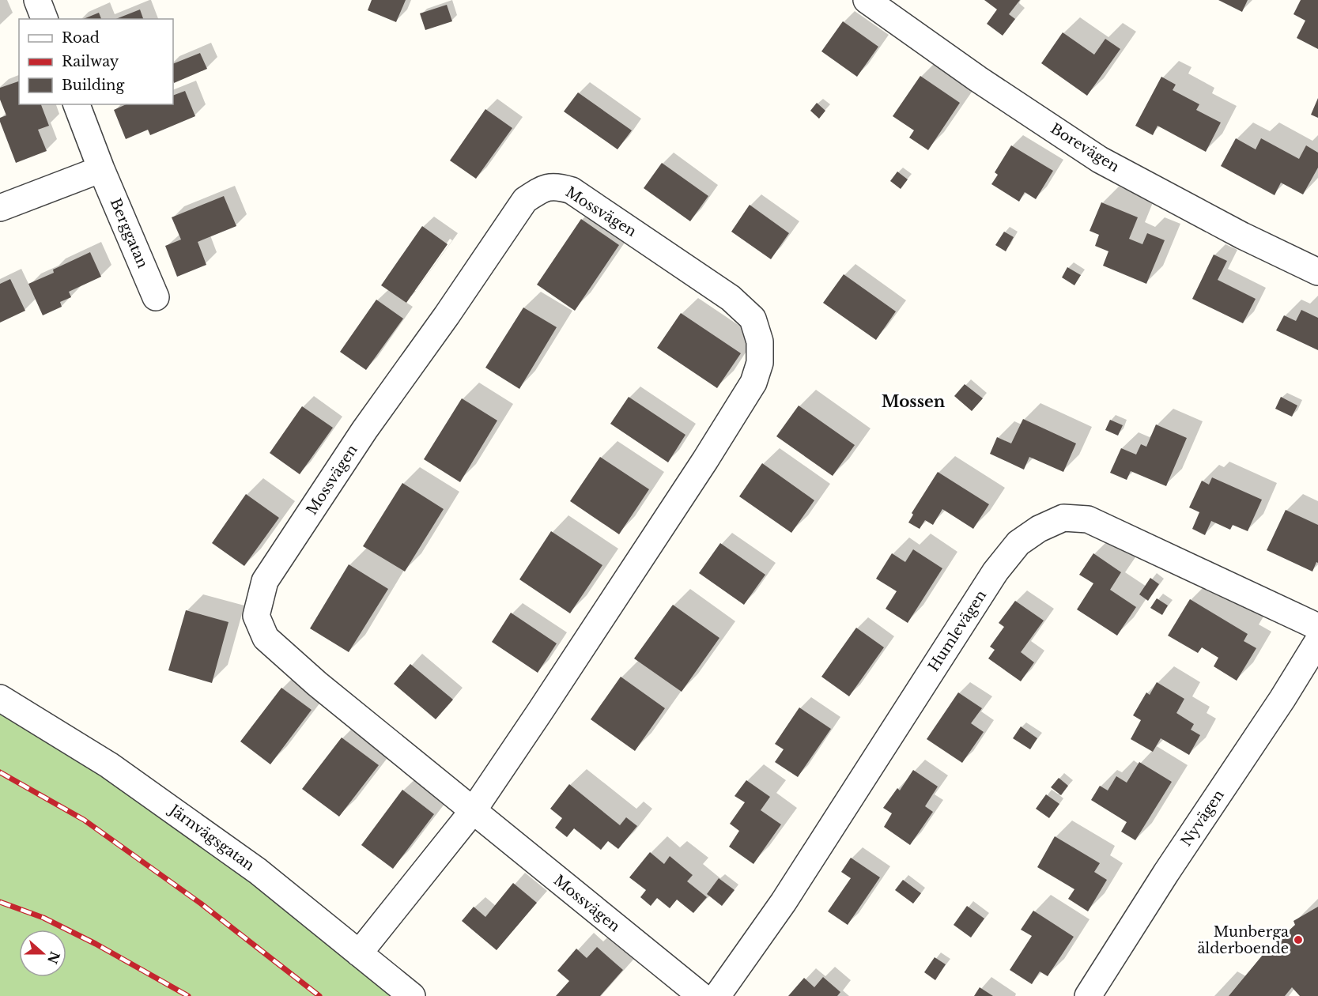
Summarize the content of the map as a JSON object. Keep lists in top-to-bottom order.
{
  "streets": {
    "street": [
      "Borevägen",
      "Mossvägen",
      "Berggatan",
      "Humlevägen",
      "Nyvägen",
      "Järnvägsgatan"
    ]
  },
  "crossings": [
    ["Mossvägen", "Järnvägsgatan"]
  ],
  "districts": ["Mossen"],
  "places": ["Munberga älderboende"],
  "legend": ["Road", "Railway", "Building"],
  "north": "right"
}
